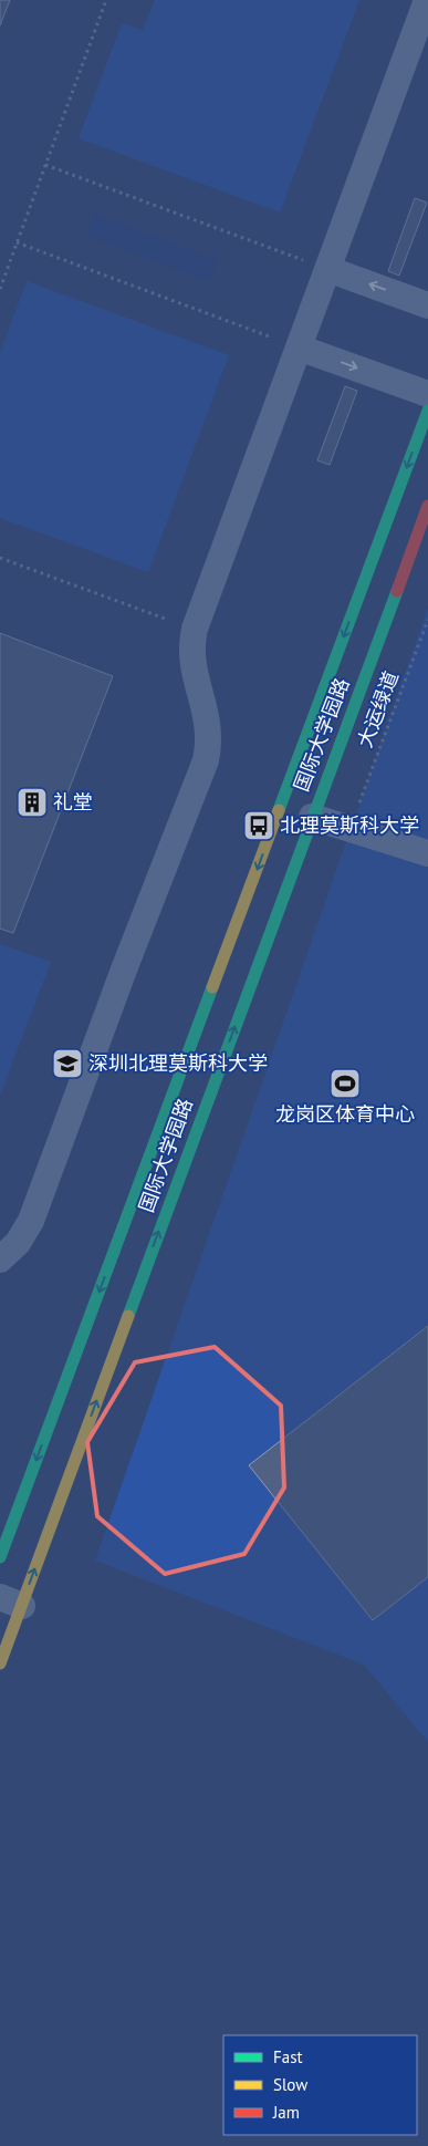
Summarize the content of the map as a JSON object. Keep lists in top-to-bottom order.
{
  "streets": {
    "street": ["国际大学园路"],
    "path": ["大运绿道"]
  },
  "places": {
    "building": ["礼堂"],
    "bus stop": ["北理莫斯科大学"],
    "school or university": ["深圳北理莫斯科大学"],
    "sports": ["龙岗区体育中心"]
  },
  "legend": ["Fast", "Slow", "Jam"]
}
